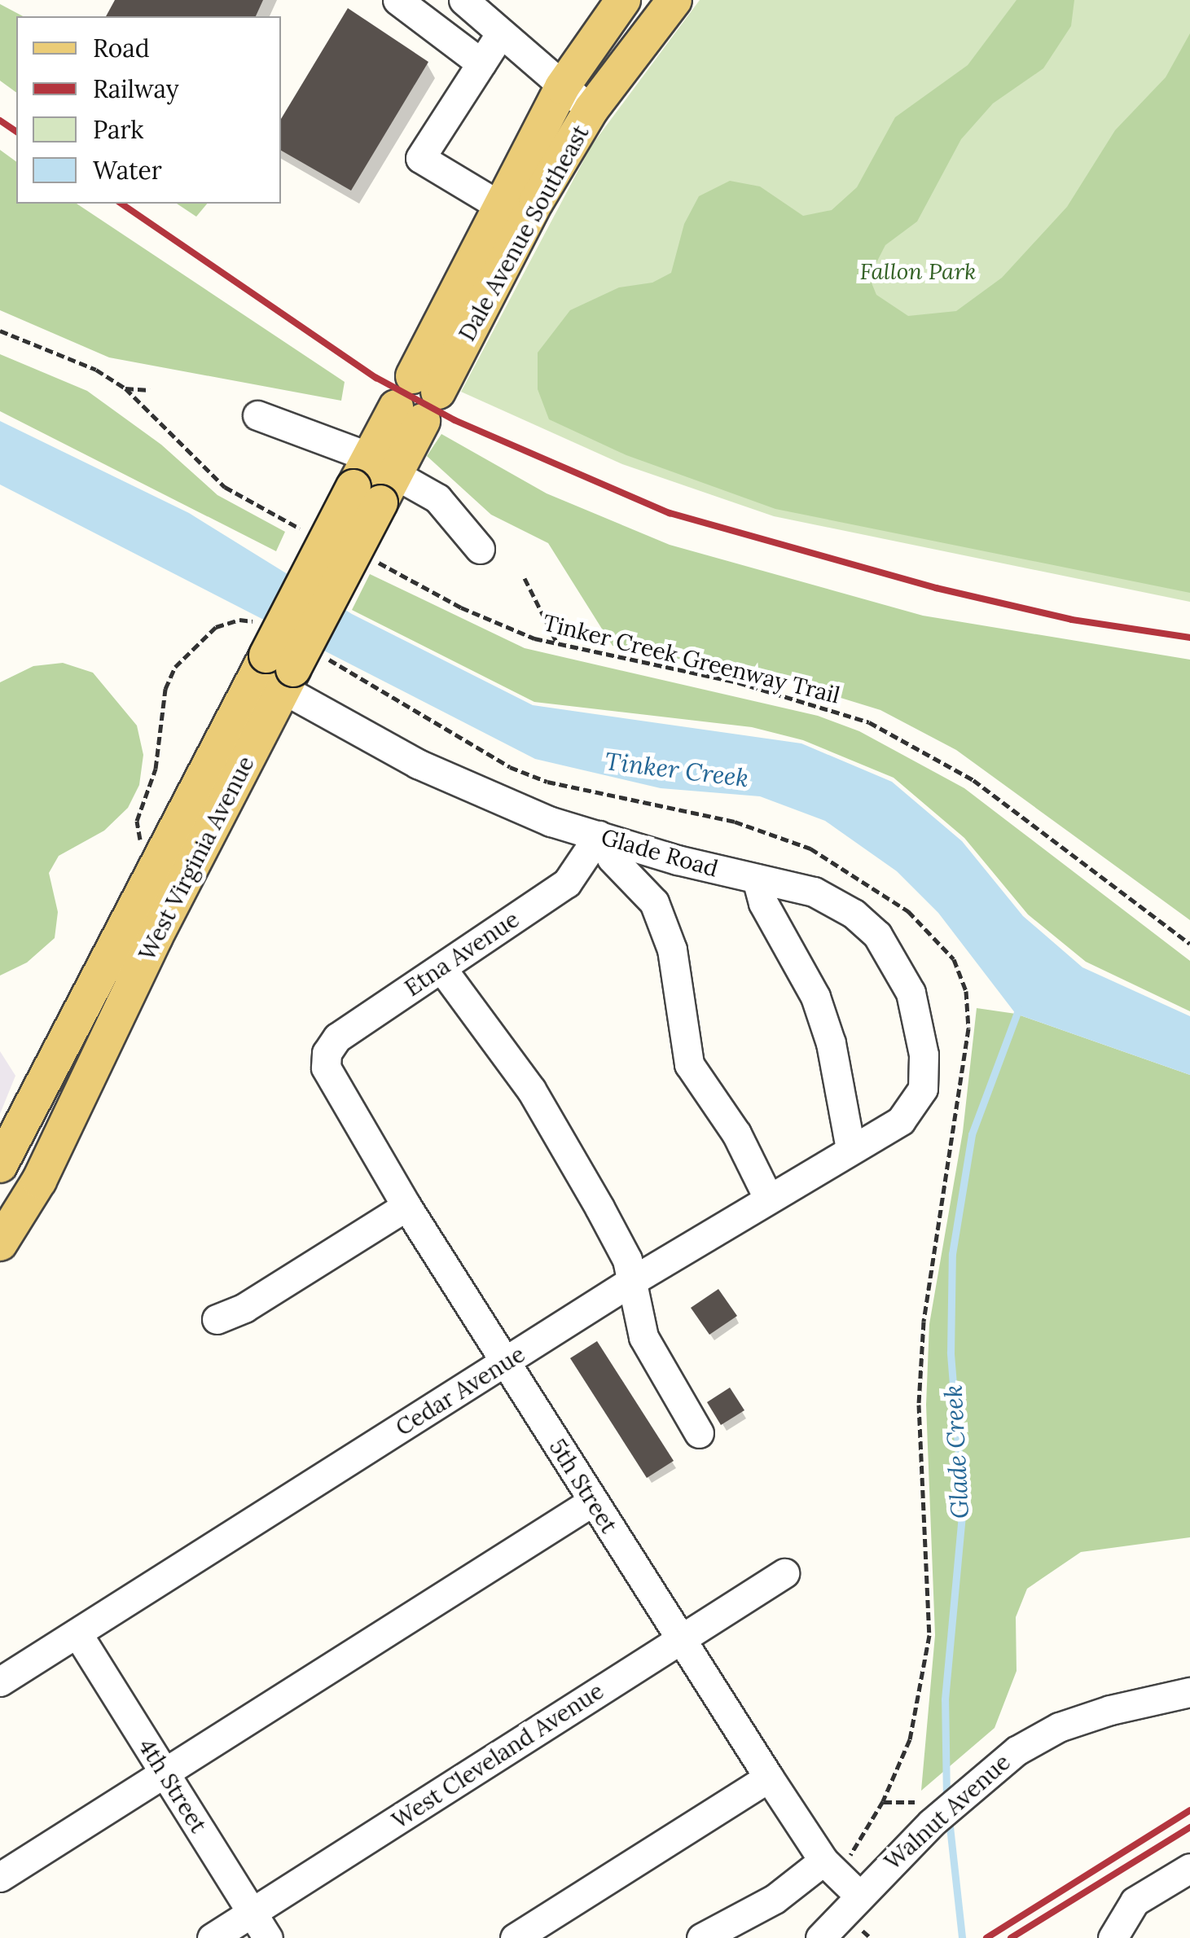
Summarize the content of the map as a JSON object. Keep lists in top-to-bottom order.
{
  "streets": {
    "main road": ["Dale Avenue Southeast", "West Virginia Avenue"],
    "street": [
      "Glade Road",
      "Etna Avenue",
      "Cedar Avenue",
      "5th Street",
      "West Cleveland Avenue",
      "4th Street",
      "Walnut Avenue"
    ],
    "path": ["Tinker Creek Greenway Trail"]
  },
  "crossings": [
    ["Dale Avenue Southeast", "West Virginia Avenue"],
    ["Glade Road", "West Virginia Avenue"],
    ["Glade Road", "Etna Avenue"],
    ["Glade Road", "Cedar Avenue"],
    ["Etna Avenue", "5th Street"],
    ["Cedar Avenue", "5th Street"],
    ["Cedar Avenue", "4th Street"],
    ["5th Street", "West Cleveland Avenue"],
    ["5th Street", "Walnut Avenue"],
    ["West Cleveland Avenue", "4th Street"]
  ],
  "water": ["Tinker Creek", "Glade Creek"],
  "parks": ["Fallon Park"],
  "legend": [
    "Road",
    "Railway",
    "Park",
    "Water"
  ]
}
